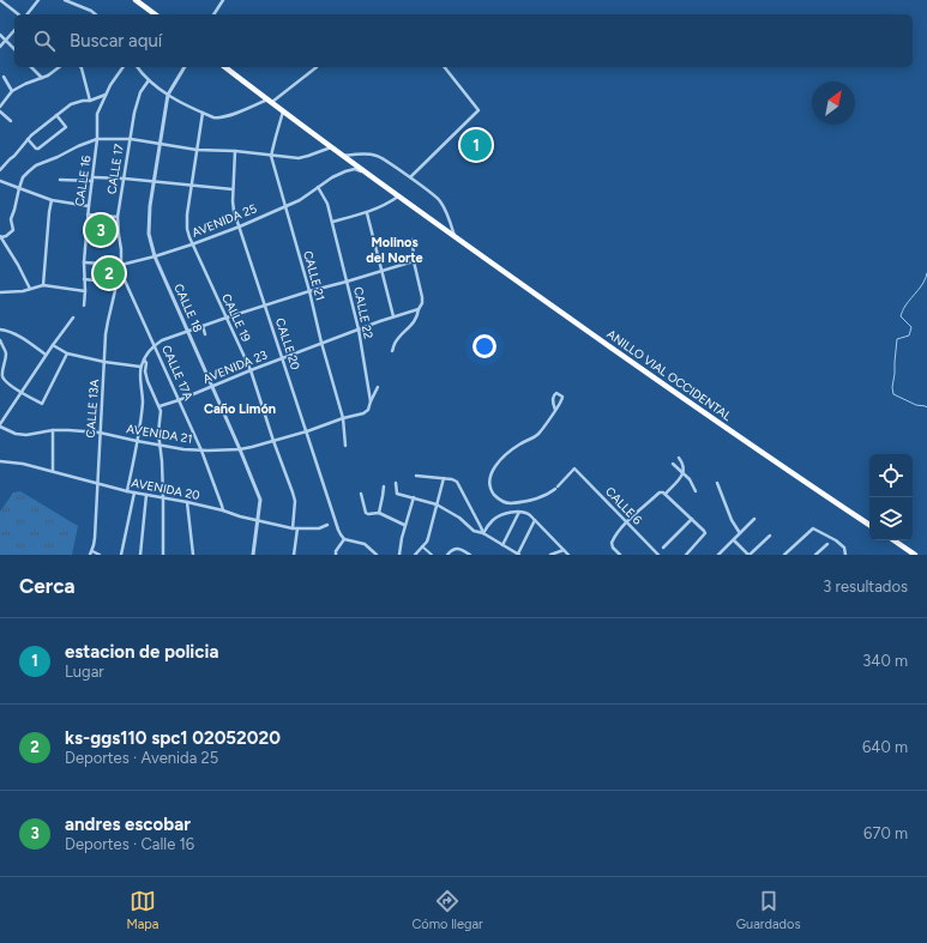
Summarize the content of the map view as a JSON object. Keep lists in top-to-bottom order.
{
  "streets": {
    "highway": ["ANILLO VIAL OCCIDENTAL"],
    "street": [
      "CALLE 17",
      "CALLE 16",
      "AVENIDA 25",
      "CALLE 21",
      "CALLE 18",
      "CALLE 22",
      "CALLE 19",
      "CALLE 20",
      "AVENIDA 23",
      "CALLE 17A",
      "CALLE 13A",
      "AVENIDA 21",
      "AVENIDA 20",
      "CALLE 6"
    ]
  },
  "crossings": [
    ["CALLE 17", "AVENIDA 25"],
    ["CALLE 17", "CALLE 13A"],
    ["CALLE 16", "AVENIDA 25"],
    ["AVENIDA 25", "CALLE 21"],
    ["AVENIDA 25", "CALLE 18"],
    ["AVENIDA 25", "CALLE 22"],
    ["AVENIDA 25", "CALLE 19"],
    ["AVENIDA 25", "CALLE 20"],
    ["AVENIDA 25", "ANILLO VIAL OCCIDENTAL"],
    ["AVENIDA 25", "CALLE 13A"],
    ["CALLE 21", "AVENIDA 23"],
    ["CALLE 21", "AVENIDA 21"],
    ["CALLE 18", "AVENIDA 23"],
    ["CALLE 18", "AVENIDA 21"],
    ["CALLE 18", "AVENIDA 20"],
    ["CALLE 22", "AVENIDA 23"],
    ["CALLE 22", "AVENIDA 21"],
    ["CALLE 19", "AVENIDA 23"],
    ["CALLE 19", "AVENIDA 21"],
    ["CALLE 19", "AVENIDA 20"],
    ["CALLE 20", "AVENIDA 23"],
    ["CALLE 20", "AVENIDA 21"],
    ["AVENIDA 23", "CALLE 17A"],
    ["CALLE 17A", "CALLE 13A"],
    ["CALLE 17A", "AVENIDA 21"],
    ["CALLE 17A", "AVENIDA 20"],
    ["CALLE 13A", "AVENIDA 21"],
    ["CALLE 13A", "AVENIDA 20"]
  ],
  "districts": ["Molinos del Norte", "Caño Limón"],
  "north": "top right",
  "page": {
    "search": "Buscar aquí",
    "pins": ["1", "3", "2"],
    "heading": ["Cerca", "3 resultados"],
    "list": [
      {
        "mark": "1",
        "name": "estacion de policia",
        "note": "Lugar",
        "value": "340 m"
      },
      {
        "mark": "2",
        "name": "ks-ggs110 spc1 02052020",
        "note": "Deportes · Avenida 25",
        "value": "640 m"
      },
      {
        "mark": "3",
        "name": "andres escobar",
        "note": "Deportes · Calle 16",
        "value": "670 m"
      }
    ],
    "nav": ["Mapa", "Cómo llegar", "Guardados"]
  }
}
